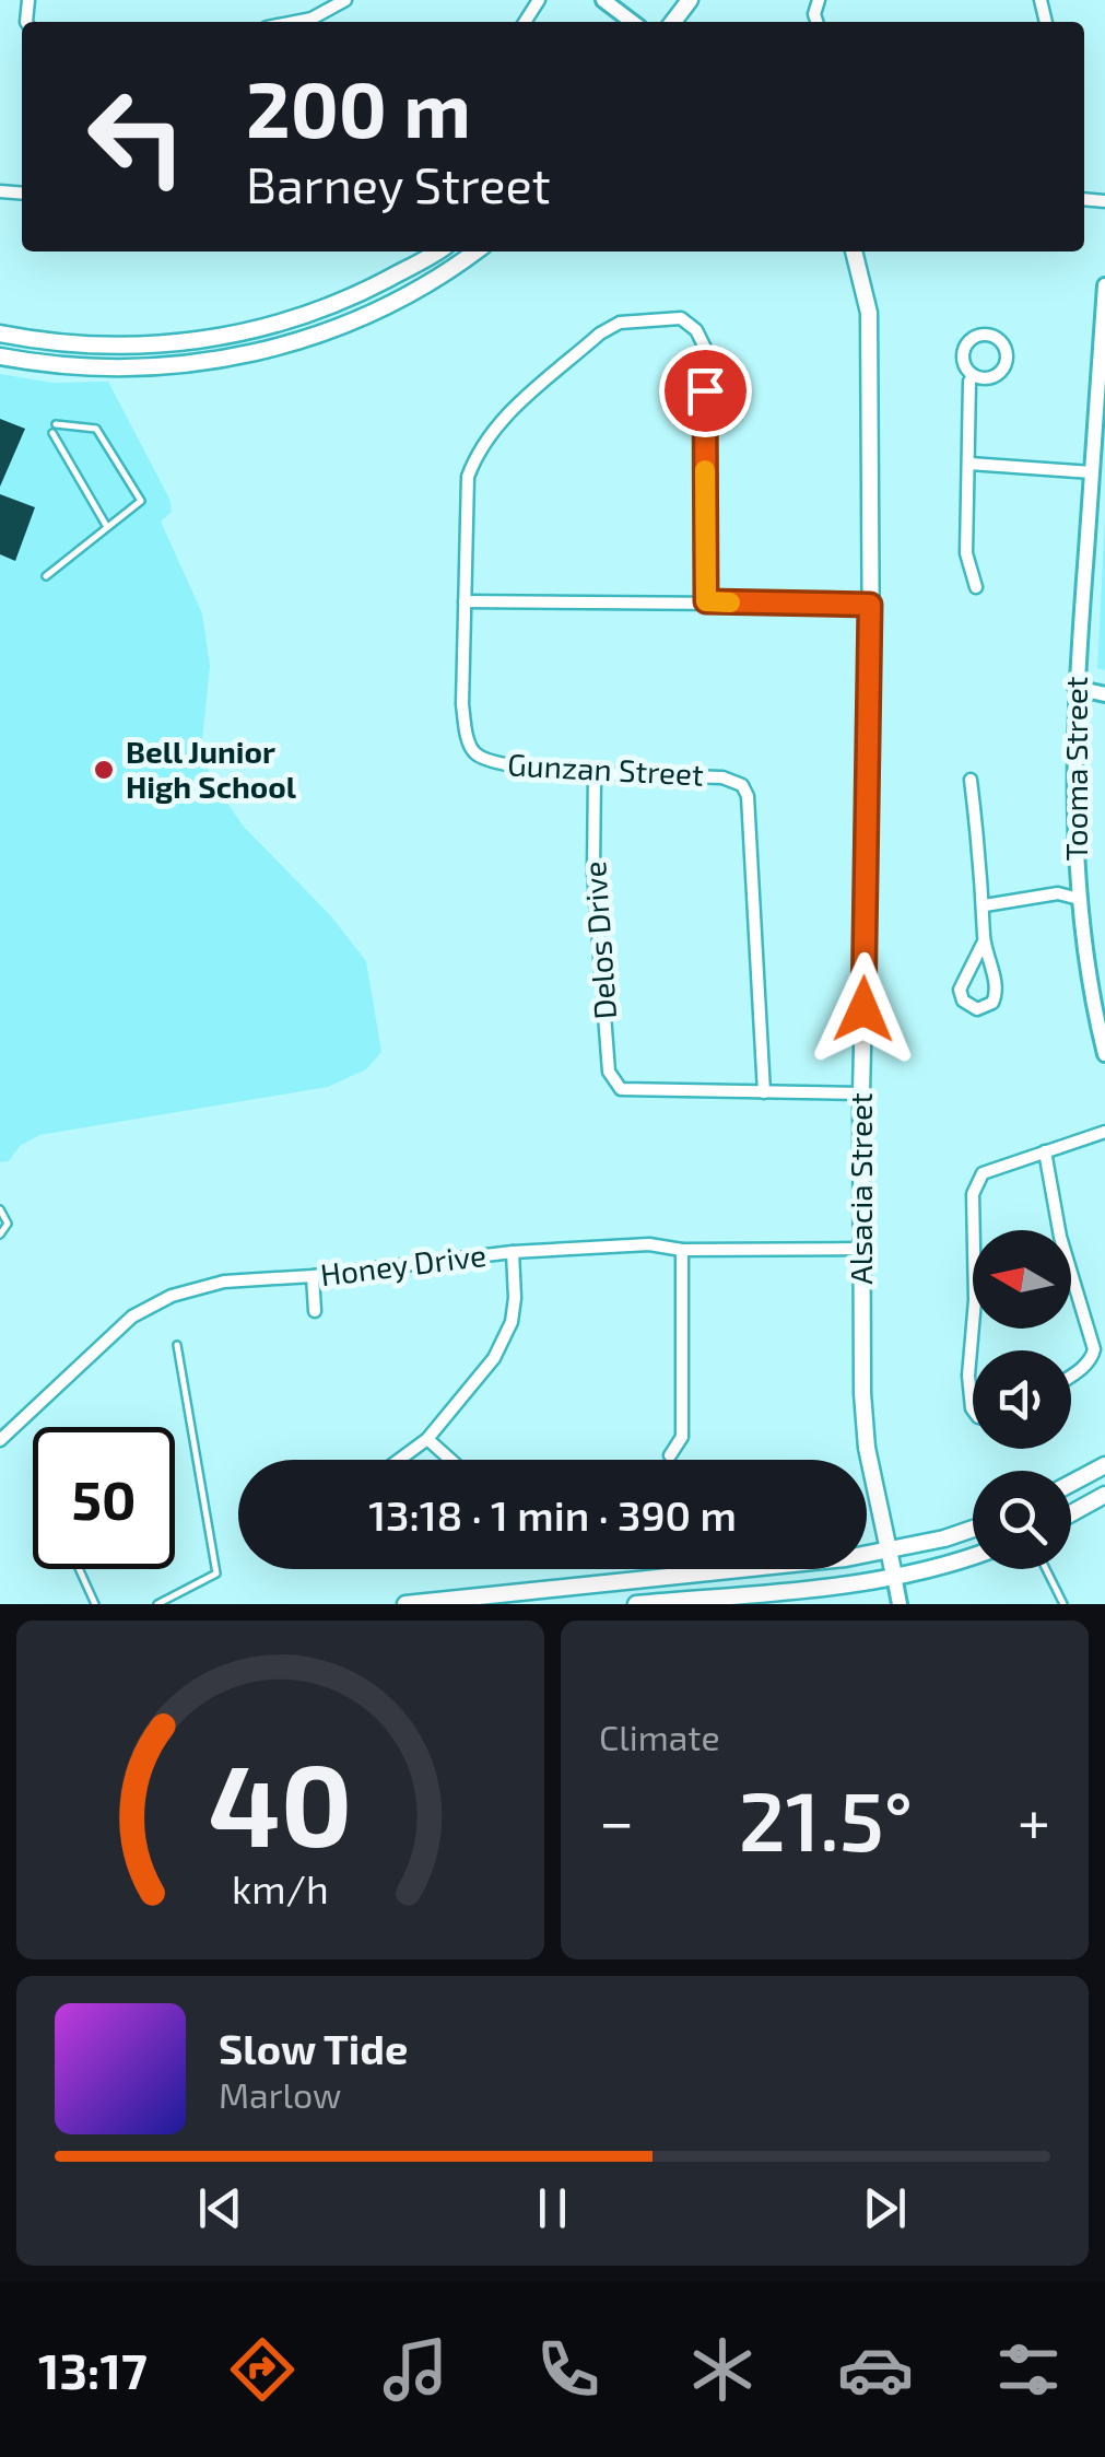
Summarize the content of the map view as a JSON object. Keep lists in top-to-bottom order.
{
  "streets": {
    "main road": ["Alsacia Street"],
    "street": [
      "Tooma Street",
      "Gunzan Street",
      "Delos Drive",
      "Honey Drive"
    ]
  },
  "crossings": [
    ["Gunzan Street", "Delos Drive"],
    ["Alsacia Street", "Honey Drive"]
  ],
  "places": ["Bell Junior High School"],
  "north": "left",
  "page": {
    "turn": ["200 m", "Barney Street"],
    "limit": "50",
    "trip": "13:18 · 1 min · 390 m",
    "tile": "Climate",
    "heat": ["−", "21.5°", "+"],
    "song": ["Slow Tide", "Marlow"],
    "tabs": "13:17",
    "gauge": ["40", "km/h"]
  }
}
